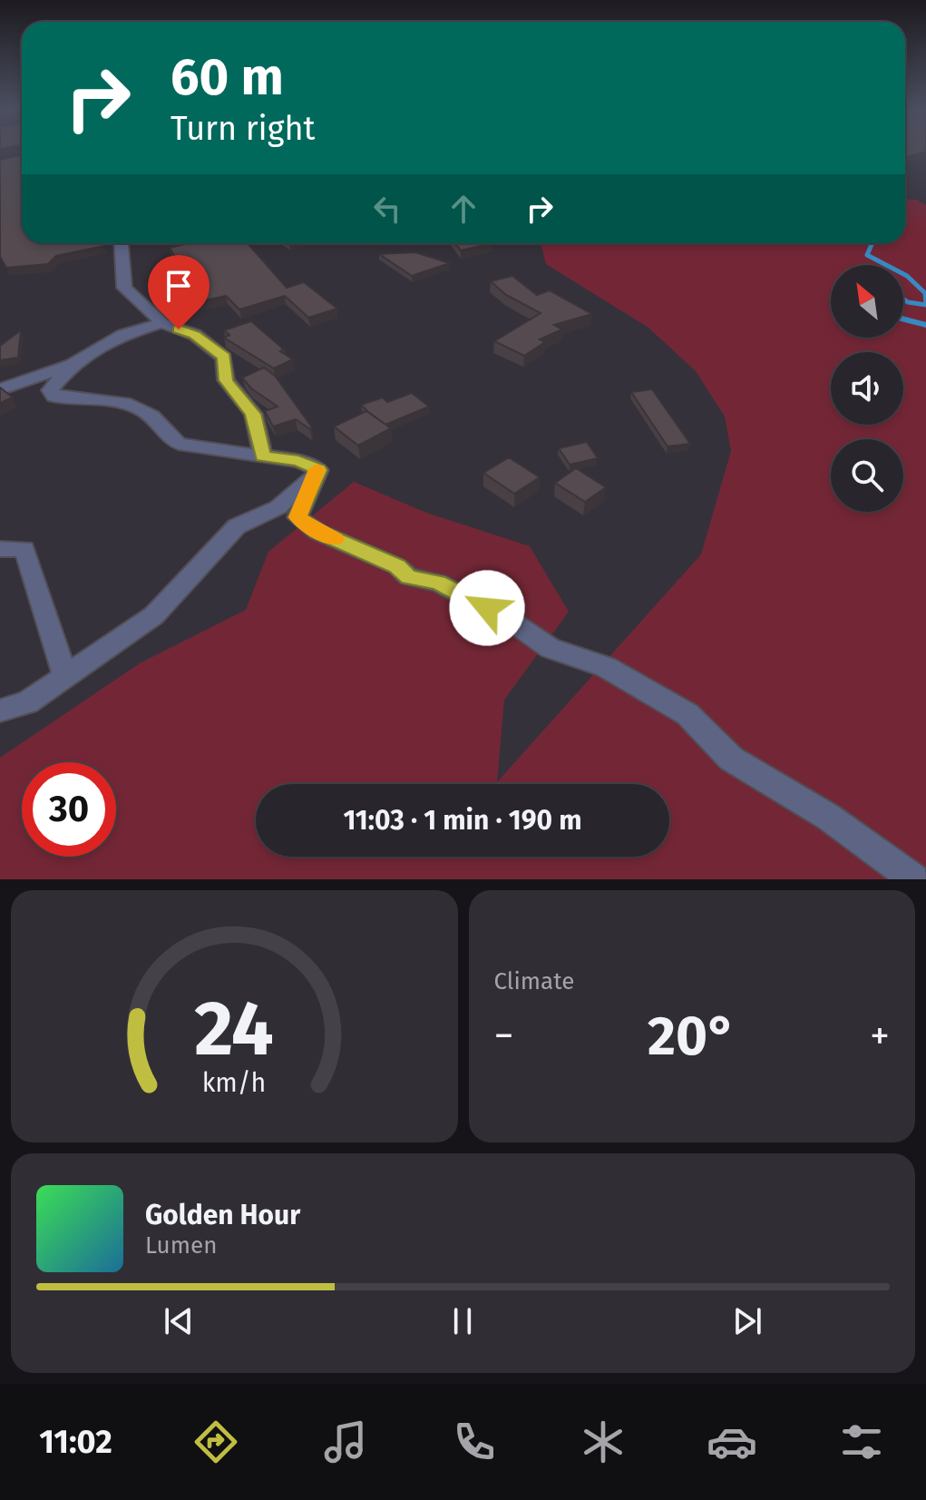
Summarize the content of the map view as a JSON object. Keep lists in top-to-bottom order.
{
  "north": "top left",
  "page": {
    "turn": ["60 m", "Turn right"],
    "limit": "30",
    "trip": "11:03 · 1 min · 190 m",
    "tile": "Climate",
    "heat": ["−", "20°", "+"],
    "song": ["Golden Hour", "Lumen"],
    "tabs": "11:02",
    "gauge": ["24", "km/h"]
  }
}
